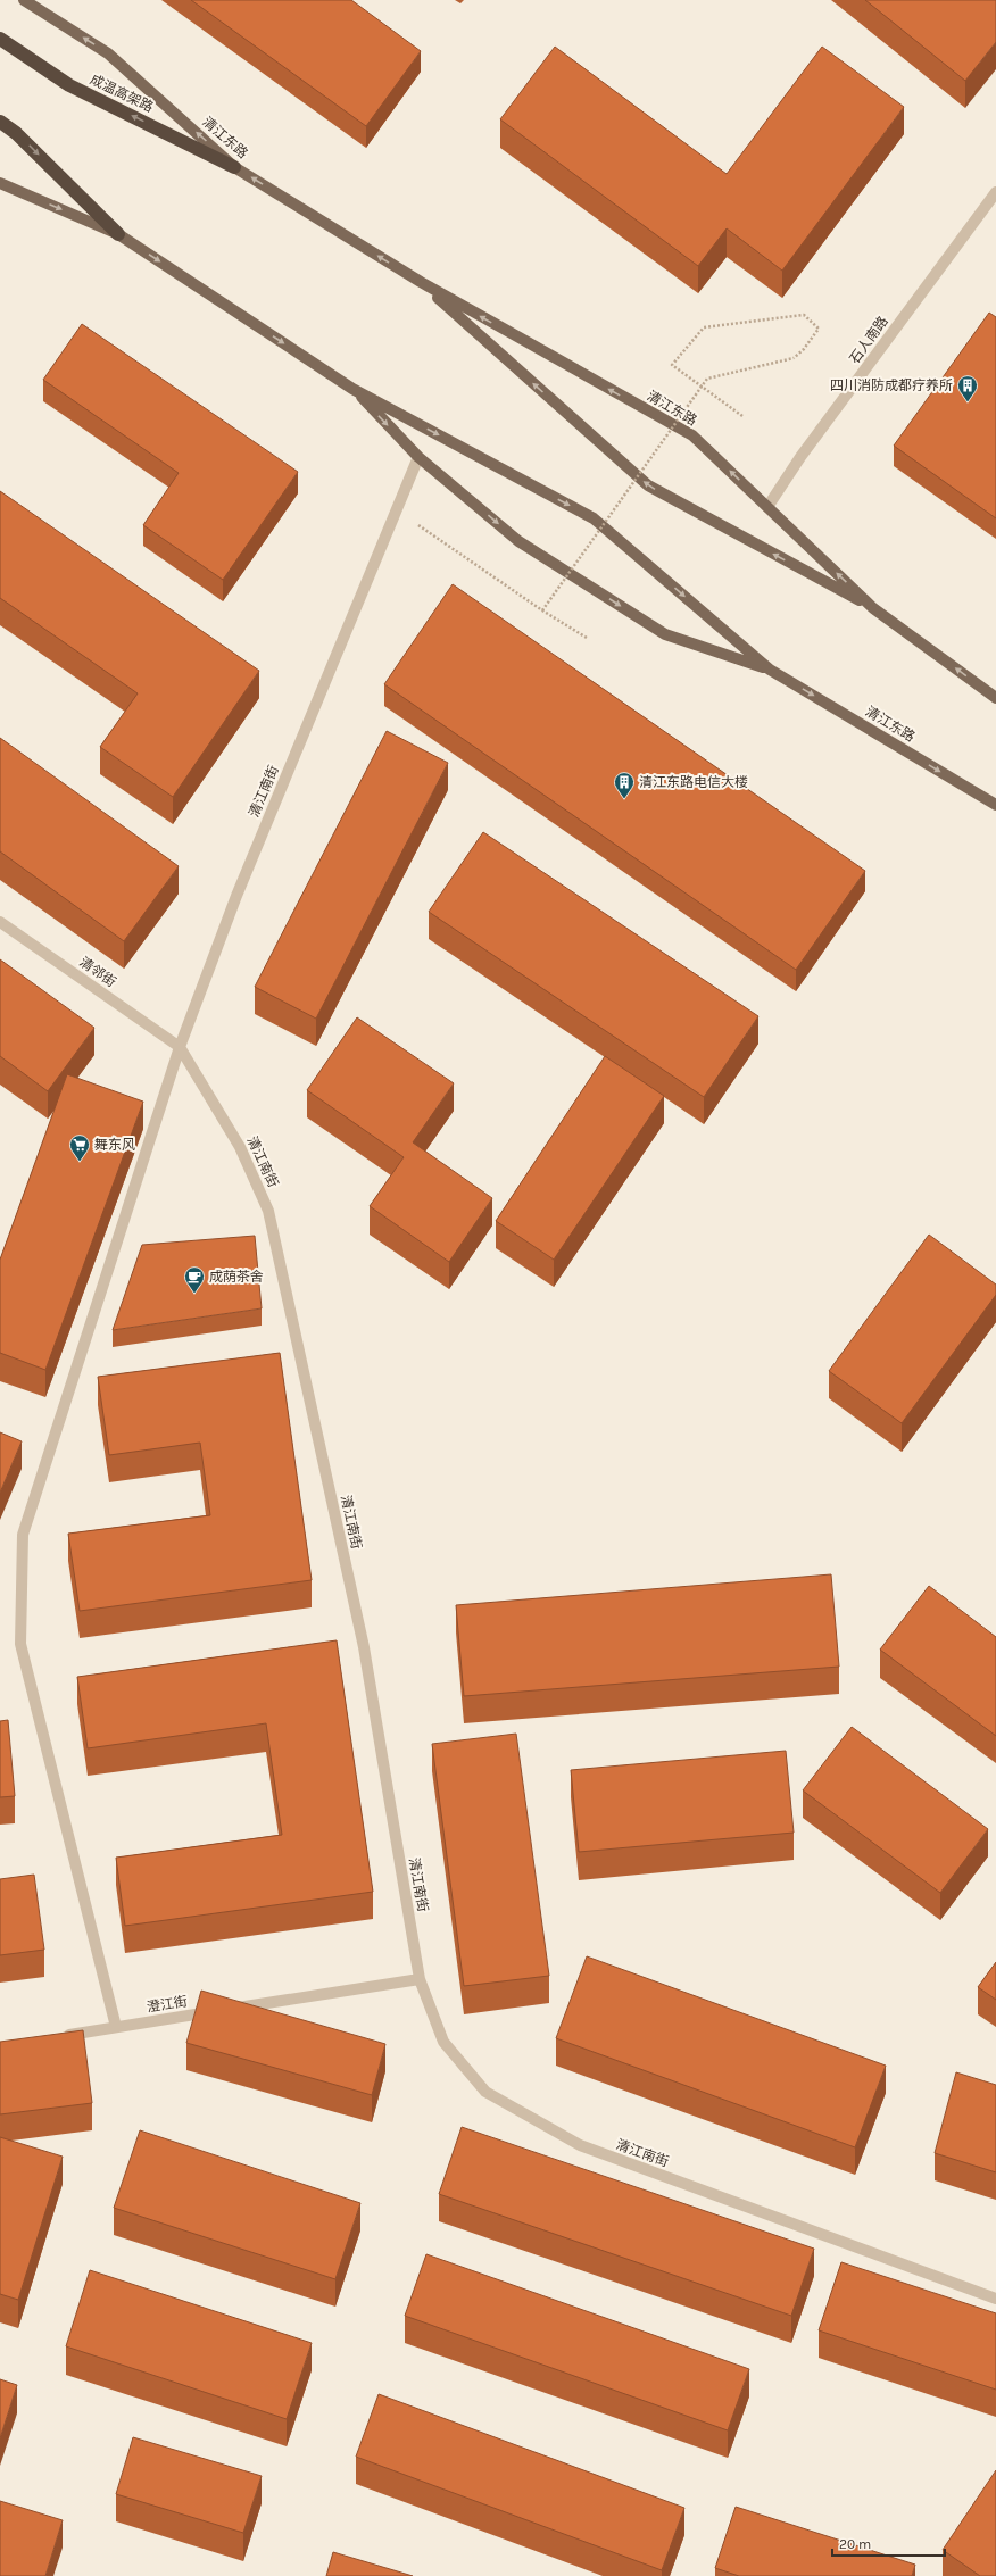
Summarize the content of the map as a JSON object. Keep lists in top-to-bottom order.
{
  "streets": {
    "highway": ["成温高架路"],
    "main road": ["清江东路"],
    "street": [
      "石人南路",
      "清江南街",
      "清邻街",
      "澄江街"
    ]
  },
  "crossings": [
    ["成温高架路", "清江东路"],
    ["清江东路", "石人南路"],
    ["清江东路", "清江南街"],
    ["清江南街", "清邻街"],
    ["清江南街", "澄江街"]
  ],
  "places": {
    "building": ["四川消防成都疗养所", "清江东路电信大楼"],
    "supermarket": ["舞东风"],
    "cafe": ["成荫茶舍"]
  },
  "scale_bar": "20 m"
}
